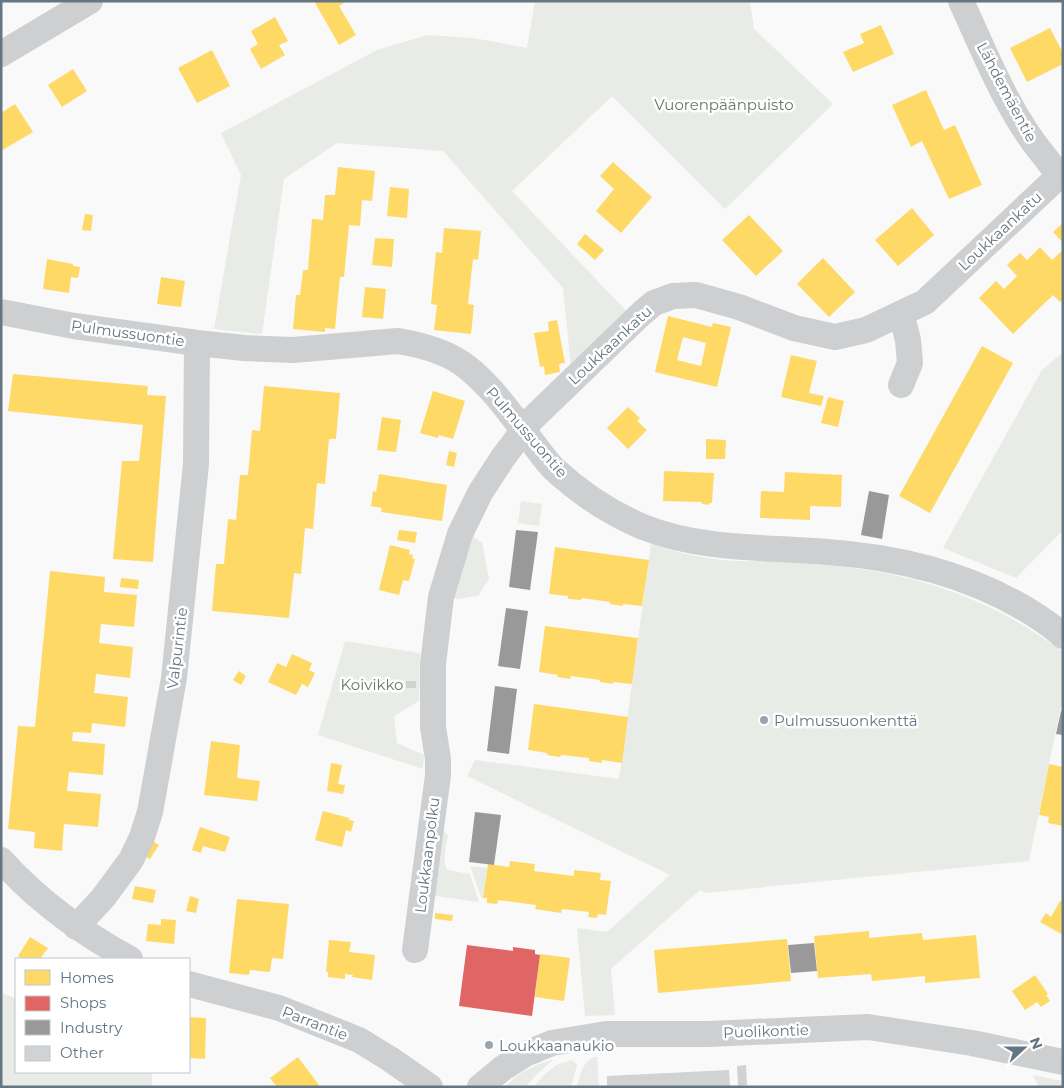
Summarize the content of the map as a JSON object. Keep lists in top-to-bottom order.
{
  "streets": {
    "street": [
      "Lähdemäentie",
      "Loukkaankatu",
      "Pulmussuontie",
      "Valpurintie",
      "Loukkaanpolku",
      "Parrantie",
      "Puolikontie"
    ]
  },
  "crossings": [
    ["Lähdemäentie", "Loukkaankatu"],
    ["Loukkaankatu", "Pulmussuontie"],
    ["Loukkaankatu", "Loukkaanpolku"],
    ["Pulmussuontie", "Valpurintie"]
  ],
  "parks": ["Vuorenpäänpuisto", "Koivikko"],
  "places": ["Pulmussuonkenttä", "Loukkaanaukio"],
  "legend": [
    "Homes",
    "Shops",
    "Industry",
    "Other"
  ],
  "north": "right"
}
